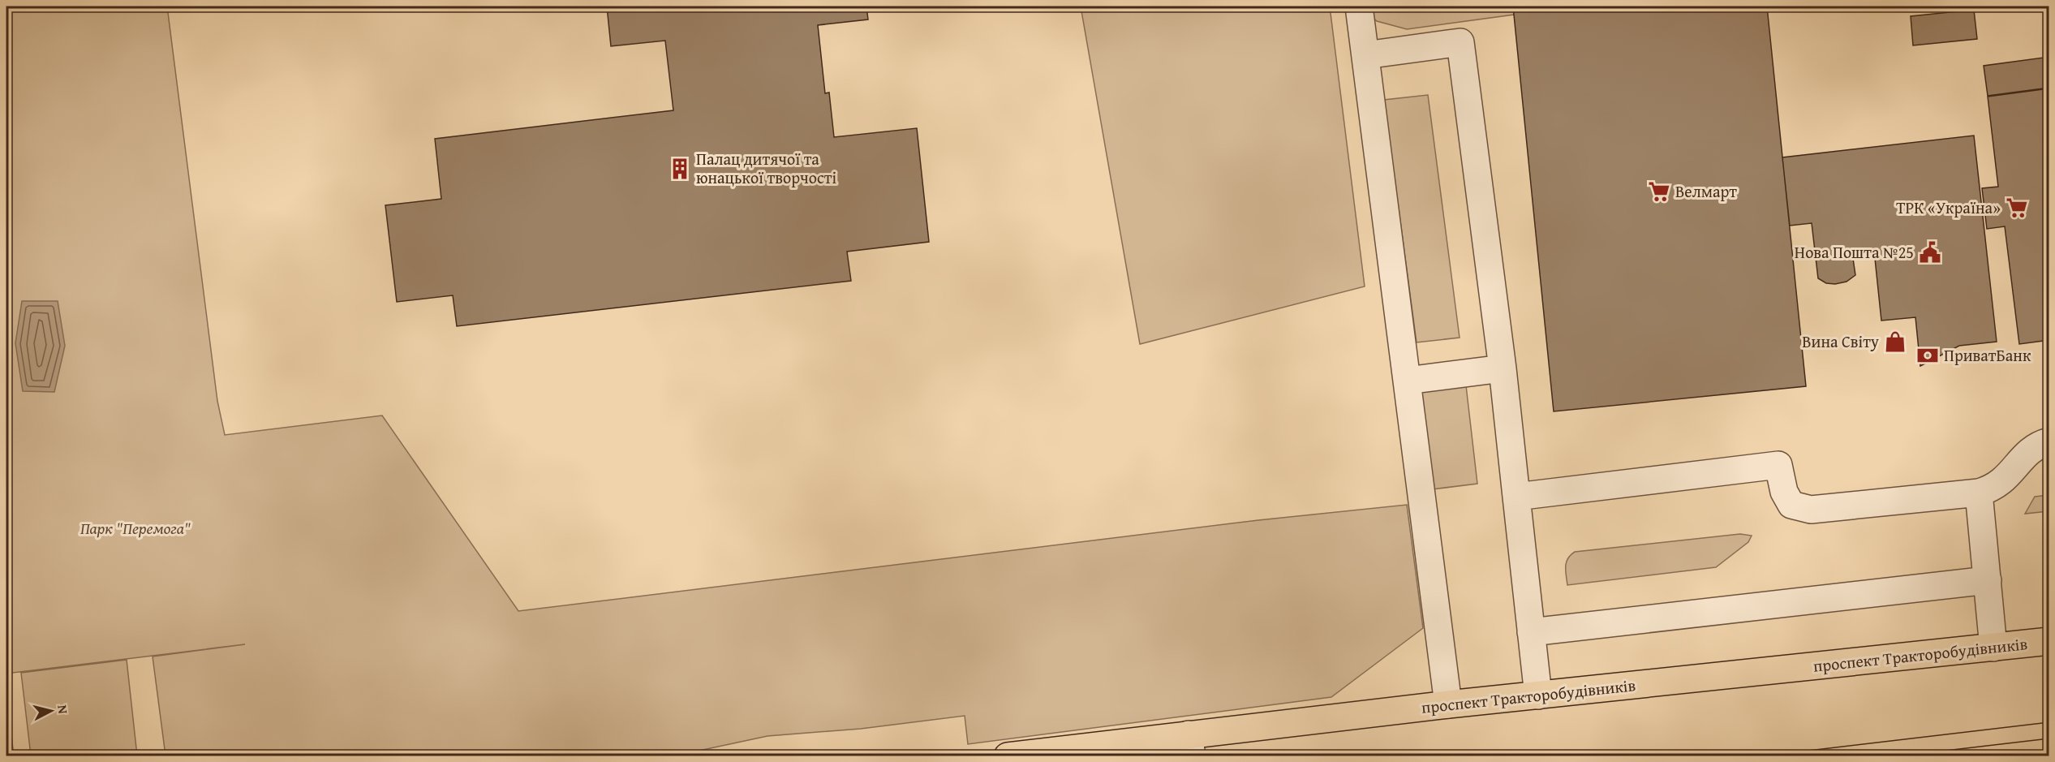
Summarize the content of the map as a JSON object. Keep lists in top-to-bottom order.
{
  "streets": {
    "main road": ["проспект Тракторобудівників"]
  },
  "parks": ["Парк \"Перемога\""],
  "places": {
    "building": ["Палац дитячої та юнацької творчості"],
    "supermarket": ["Велмарт", "ТРК «Україна»"],
    "public building": ["Нова Пошта №25"],
    "shop": ["Вина Світу"],
    "bank": ["ПриватБанк"]
  },
  "north": "right"
}
